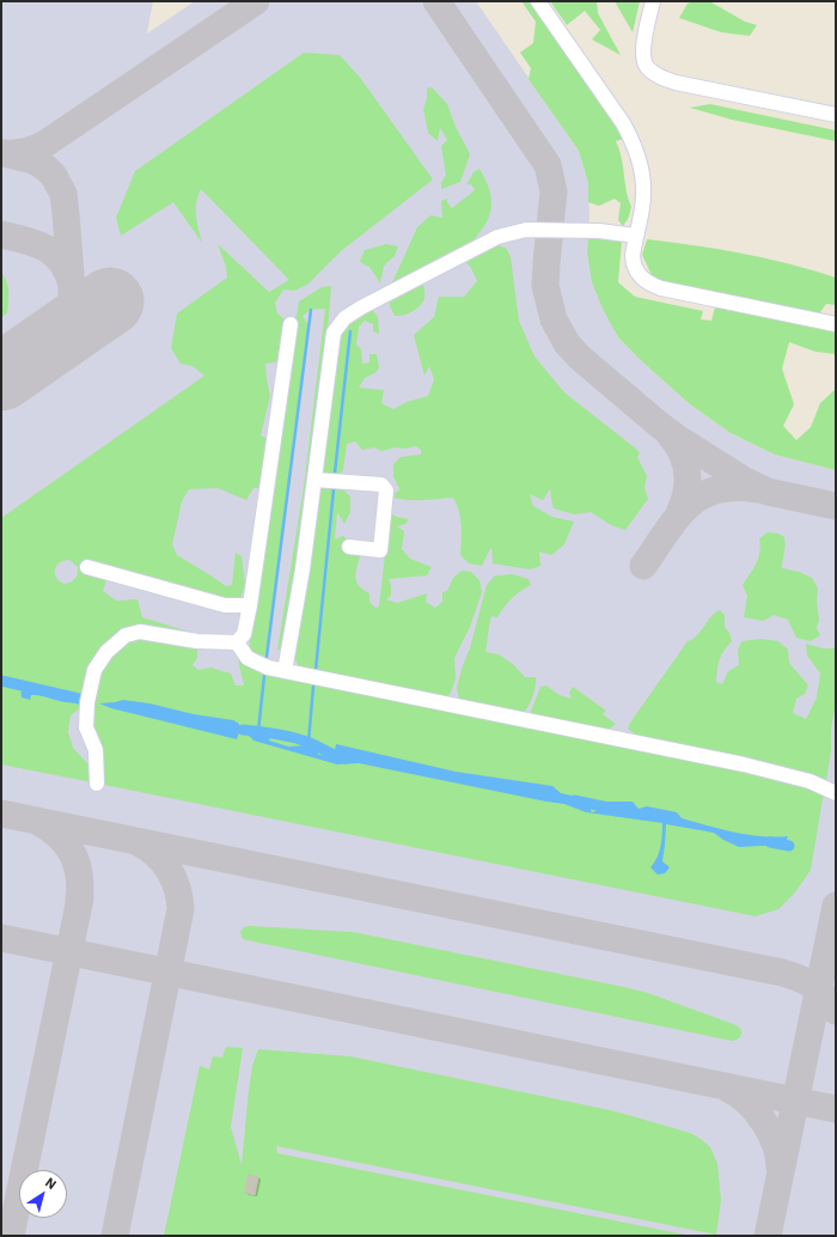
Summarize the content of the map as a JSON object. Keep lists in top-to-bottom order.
{
  "north": "top right"
}
